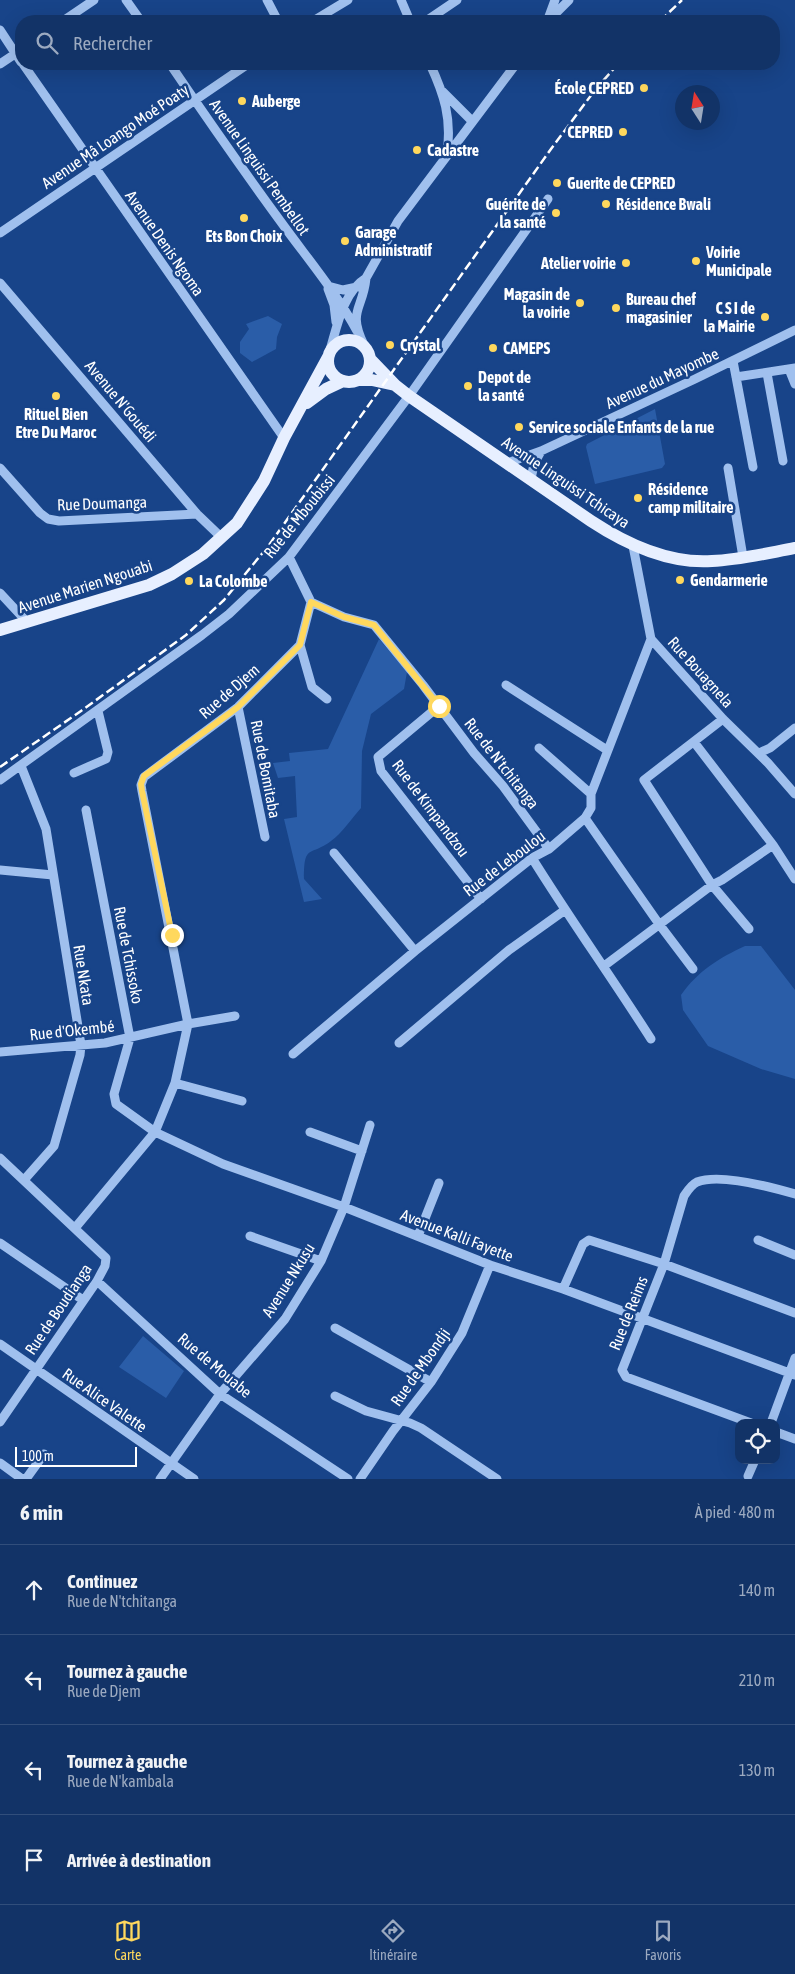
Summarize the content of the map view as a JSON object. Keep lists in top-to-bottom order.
{
  "streets": {
    "main road": ["Avenue Linguissi Tchicaya", "Avenue Marien Ngouabi"],
    "street": [
      "Avenue Mâ Loango Moé Poaty",
      "Avenue Linguissi Pembellot",
      "Avenue Denis Ngoma",
      "Avenue du Mayombe",
      "Avenue N'Gouédi",
      "Rue Doumanga",
      "Rue de Mboubissi",
      "Rue Bouagnela",
      "Rue de Djem",
      "Rue de N'tchitanga",
      "Rue de Bomitaba",
      "Rue de Kimpandzou",
      "Rue de Leboulou",
      "Rue de Tchissoko",
      "Rue Nkata",
      "Rue d'Okembé",
      "Avenue Kalli Fayette",
      "Avenue Nkusu",
      "Rue de Boudianga",
      "Rue de Reims",
      "Rue de Mouabe",
      "Rue de Mbondji",
      "Rue Alice Valette"
    ]
  },
  "crossings": [
    ["Avenue Mâ Loango Moé Poaty", "Avenue Linguissi Pembellot"],
    ["Avenue Mâ Loango Moé Poaty", "Avenue Denis Ngoma"],
    ["Avenue Linguissi Pembellot", "Avenue Marien Ngouabi"],
    ["Avenue Denis Ngoma", "Avenue Marien Ngouabi"],
    ["Avenue du Mayombe", "Avenue Linguissi Tchicaya"],
    ["Avenue N'Gouédi", "Rue Doumanga"],
    ["Avenue N'Gouédi", "Avenue Marien Ngouabi"],
    ["Avenue Linguissi Tchicaya", "Rue de Mboubissi"],
    ["Avenue Linguissi Tchicaya", "Rue Bouagnela"],
    ["Rue de Mboubissi", "Rue Nkata"],
    ["Rue de Djem", "Rue de Bomitaba"],
    ["Rue de Djem", "Rue d'Okembé"],
    ["Rue de N'tchitanga", "Rue de Kimpandzou"],
    ["Rue de N'tchitanga", "Rue de Leboulou"],
    ["Rue de Kimpandzou", "Rue de Leboulou"],
    ["Rue de Tchissoko", "Rue d'Okembé"],
    ["Rue de Tchissoko", "Avenue Kalli Fayette"],
    ["Rue Nkata", "Rue d'Okembé"],
    ["Rue Nkata", "Rue de Boudianga"],
    ["Avenue Kalli Fayette", "Avenue Nkusu"],
    ["Avenue Kalli Fayette", "Rue de Reims"],
    ["Avenue Kalli Fayette", "Rue de Mbondji"],
    ["Avenue Nkusu", "Rue de Mouabe"],
    ["Avenue Nkusu", "Rue Alice Valette"],
    ["Rue de Boudianga", "Rue de Mouabe"],
    ["Rue de Boudianga", "Rue Alice Valette"]
  ],
  "places": [
    "École CEPRED",
    "Auberge",
    "CEPRED",
    "Cadastre",
    "Guerite de CEPRED",
    "Résidence Bwali",
    "Guérite de la santé",
    "Ets Bon Choix",
    "Garage Administratif",
    "Voirie Municipale",
    "Atelier voirie",
    "Magasin de la voirie",
    "Bureau chef magasinier",
    "C S I de la Mairie",
    "Crystal",
    "CAMEPS",
    "Depot de la santé",
    "Rituel Bien Etre Du Maroc",
    "Service sociale Enfants de la rue",
    "Résidence camp militaire",
    "Gendarmerie",
    "La Colombe"
  ],
  "scale_bar": "100 m",
  "north": "top",
  "page": {
    "search": "Rechercher",
    "scale": "100 m",
    "heading": ["6 min", "À pied · 480 m"],
    "list": [
      ["Continuez", "Rue de N'tchitanga", "140 m"],
      ["Tournez à gauche", "Rue de Djem", "210 m"],
      ["Tournez à gauche", "Rue de N'kambala", "130 m"],
      "Arrivée à destination"
    ],
    "nav": ["Carte", "Itinéraire", "Favoris"]
  }
}
